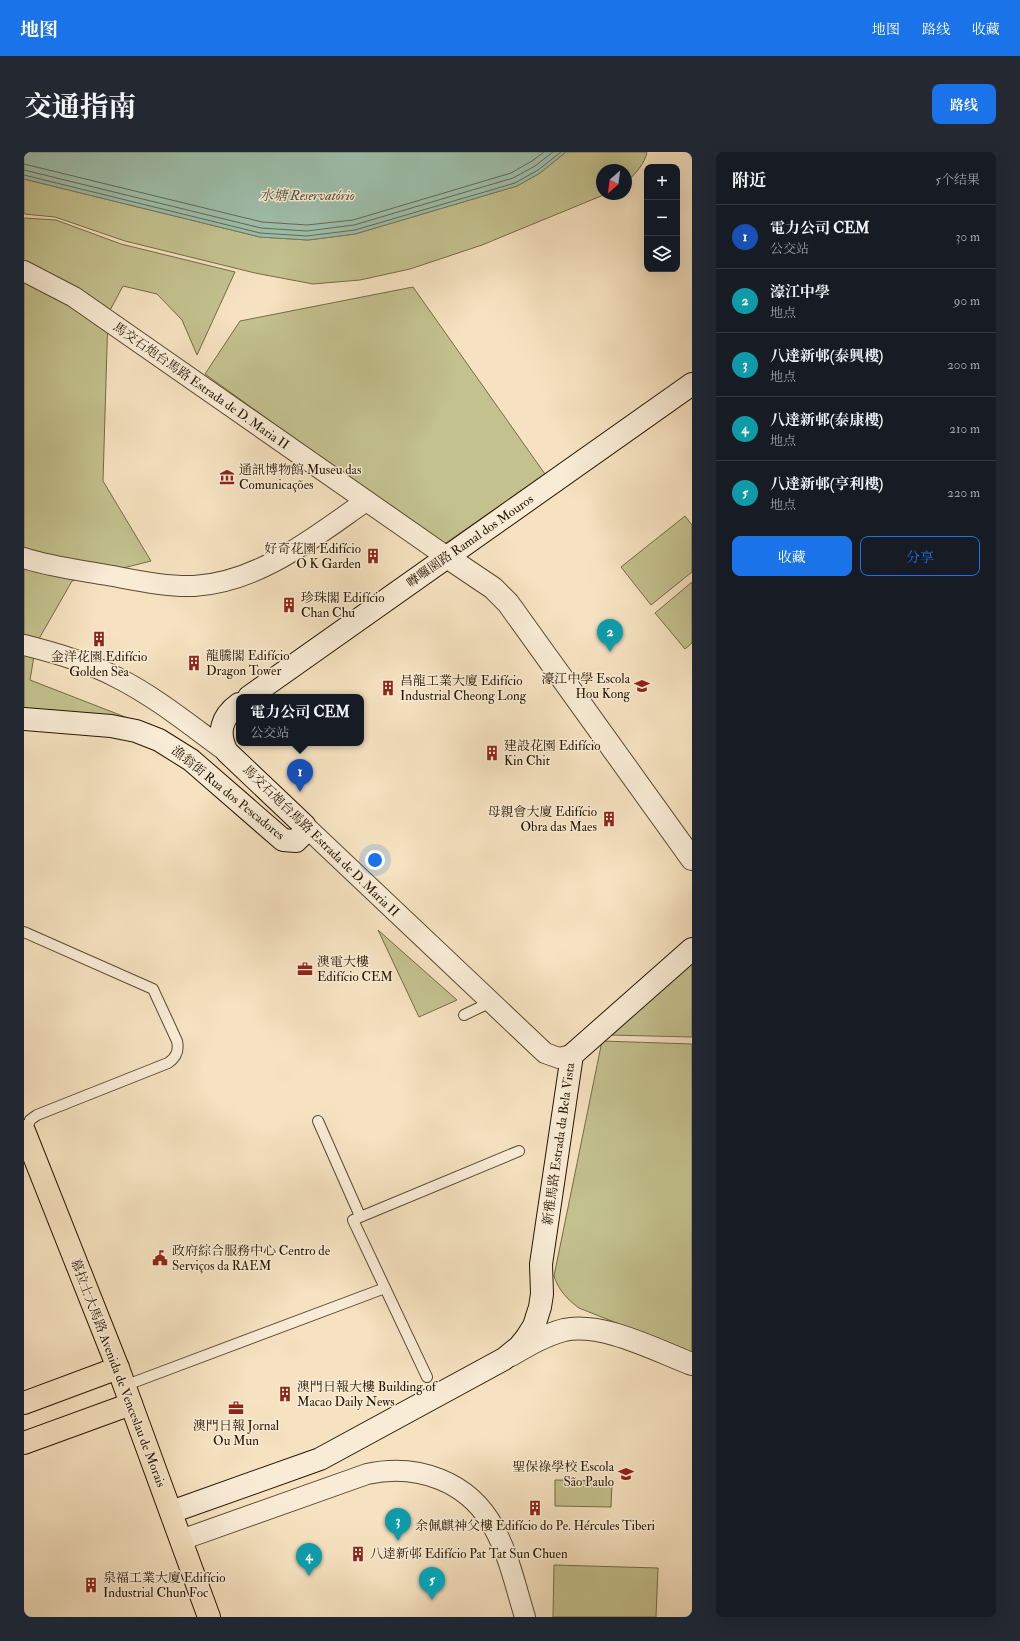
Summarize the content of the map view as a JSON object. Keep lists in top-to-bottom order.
{
  "streets": {
    "main road": [
      "馬交石炮台馬路 Estrada de D. Maria II",
      "嚤囉園路 Ramal dos Mouros",
      "漁翁街 Rua dos Pescadores",
      "新雅馬路 Estrada da Bela Vista",
      "慕拉士大馬路 Avenida de Venceslau de Morais"
    ]
  },
  "crossings": [
    ["馬交石炮台馬路 Estrada de D. Maria II", "嚤囉園路 Ramal dos Mouros"],
    ["馬交石炮台馬路 Estrada de D. Maria II", "漁翁街 Rua dos Pescadores"],
    ["馬交石炮台馬路 Estrada de D. Maria II", "新雅馬路 Estrada da Bela Vista"]
  ],
  "water": ["水塘 Reservatório"],
  "places": {
    "museum": ["通訊博物館 Museu das Comunicações"],
    "building": [
      "好奇花園 Edifício O K Garden",
      "珍珠閣 Edifício Chan Chu",
      "金洋花園 Edifício Golden Sea",
      "龍騰閣 Edifício Dragon Tower",
      "昌龍工業大廈 Edifício Industrial Cheong Long",
      "建設花園 Edifício Kin Chit",
      "母親會大廈 Edifício Obra das Maes",
      "澳門日報大樓 Building of Macao Daily News",
      "余佩麒神父樓 Edifício do Pe. Hércules Tiberi",
      "八達新邨 Edifício Pat Tat Sun Chuen",
      "泉福工業大廈 Edifício Industrial Chun Foc"
    ],
    "school or university": ["濠江中學 Escola Hou Kong", "聖保祿學校 Escola São Paulo"],
    "office": ["澳電大樓 Edifício CEM", "澳門日報 Jornal Ou Mun"],
    "public building": ["政府綜合服務中心 Centro de Serviços da RAEM"]
  },
  "north": "bottom left",
  "page": {
    "header": "地图",
    "nav": ["地图", "路线", "收藏"],
    "title": "交通指南",
    "buttons": [
      "路线",
      ["收藏", "分享"]
    ],
    "heading": ["附近", "5个结果"],
    "map_buttons": ["+", "−"],
    "list": [
      {
        "mark": "1",
        "name": "電力公司 CEM",
        "note": "公交站",
        "value": "30 m"
      },
      {
        "mark": "2",
        "name": "濠江中學",
        "note": "地点",
        "value": "90 m"
      },
      {
        "mark": "3",
        "name": "八達新邨(泰興樓)",
        "note": "地点",
        "value": "200 m"
      },
      {
        "mark": "4",
        "name": "八達新邨(泰康樓)",
        "note": "地点",
        "value": "210 m"
      },
      {
        "mark": "5",
        "name": "八達新邨(亨利樓)",
        "note": "地点",
        "value": "220 m"
      }
    ],
    "pins": [
      "2",
      "1",
      "3",
      "4",
      "5"
    ],
    "popup": ["電力公司 CEM", "公交站"]
  }
}
